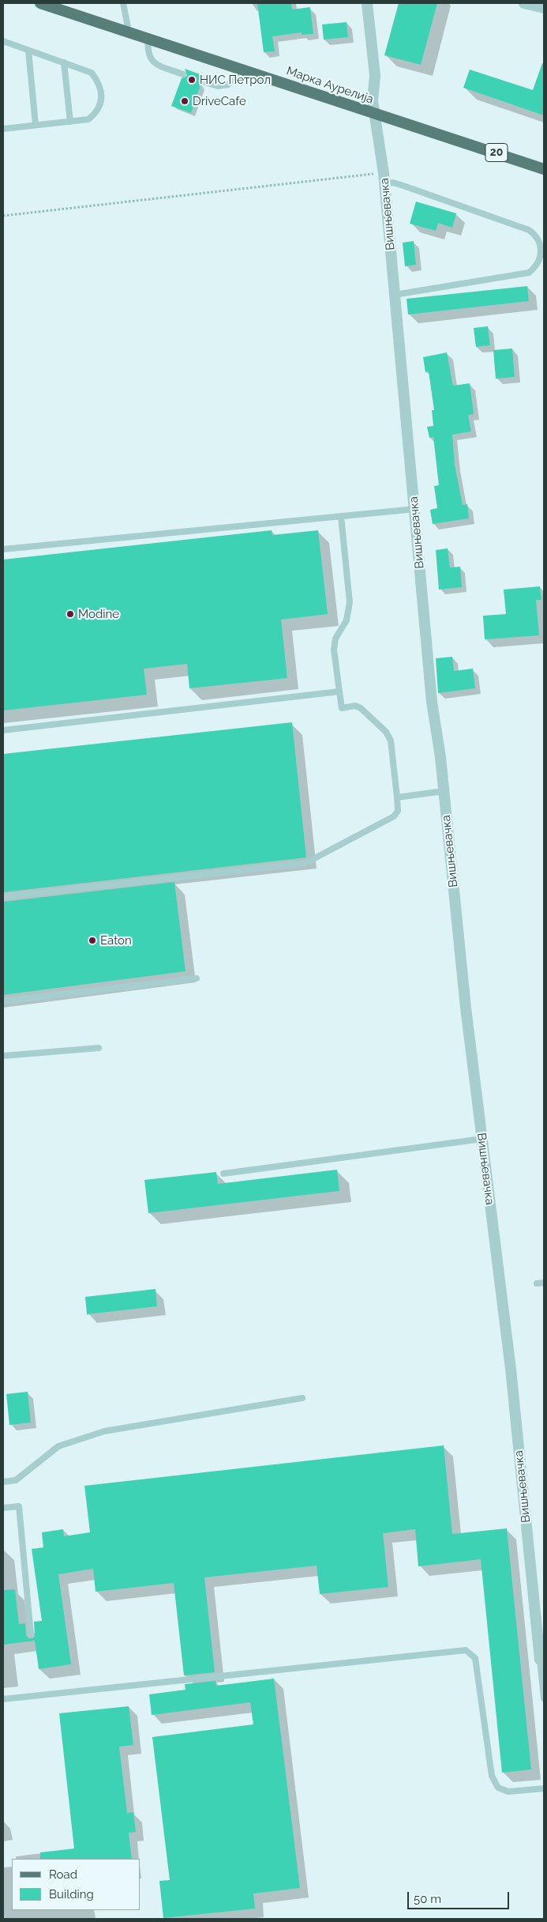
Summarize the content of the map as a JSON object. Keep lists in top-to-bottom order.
{
  "streets": {
    "main road": ["Марка Аурелија", "20"],
    "street": ["Вишњевачка"]
  },
  "crossings": [
    ["Марка Аурелија", "Вишњевачка"]
  ],
  "places": [
    "НИС Петрол",
    "DriveCafe",
    "Modine",
    "Eaton"
  ],
  "legend": ["Road", "Building"],
  "scale_bar": "50 m"
}
